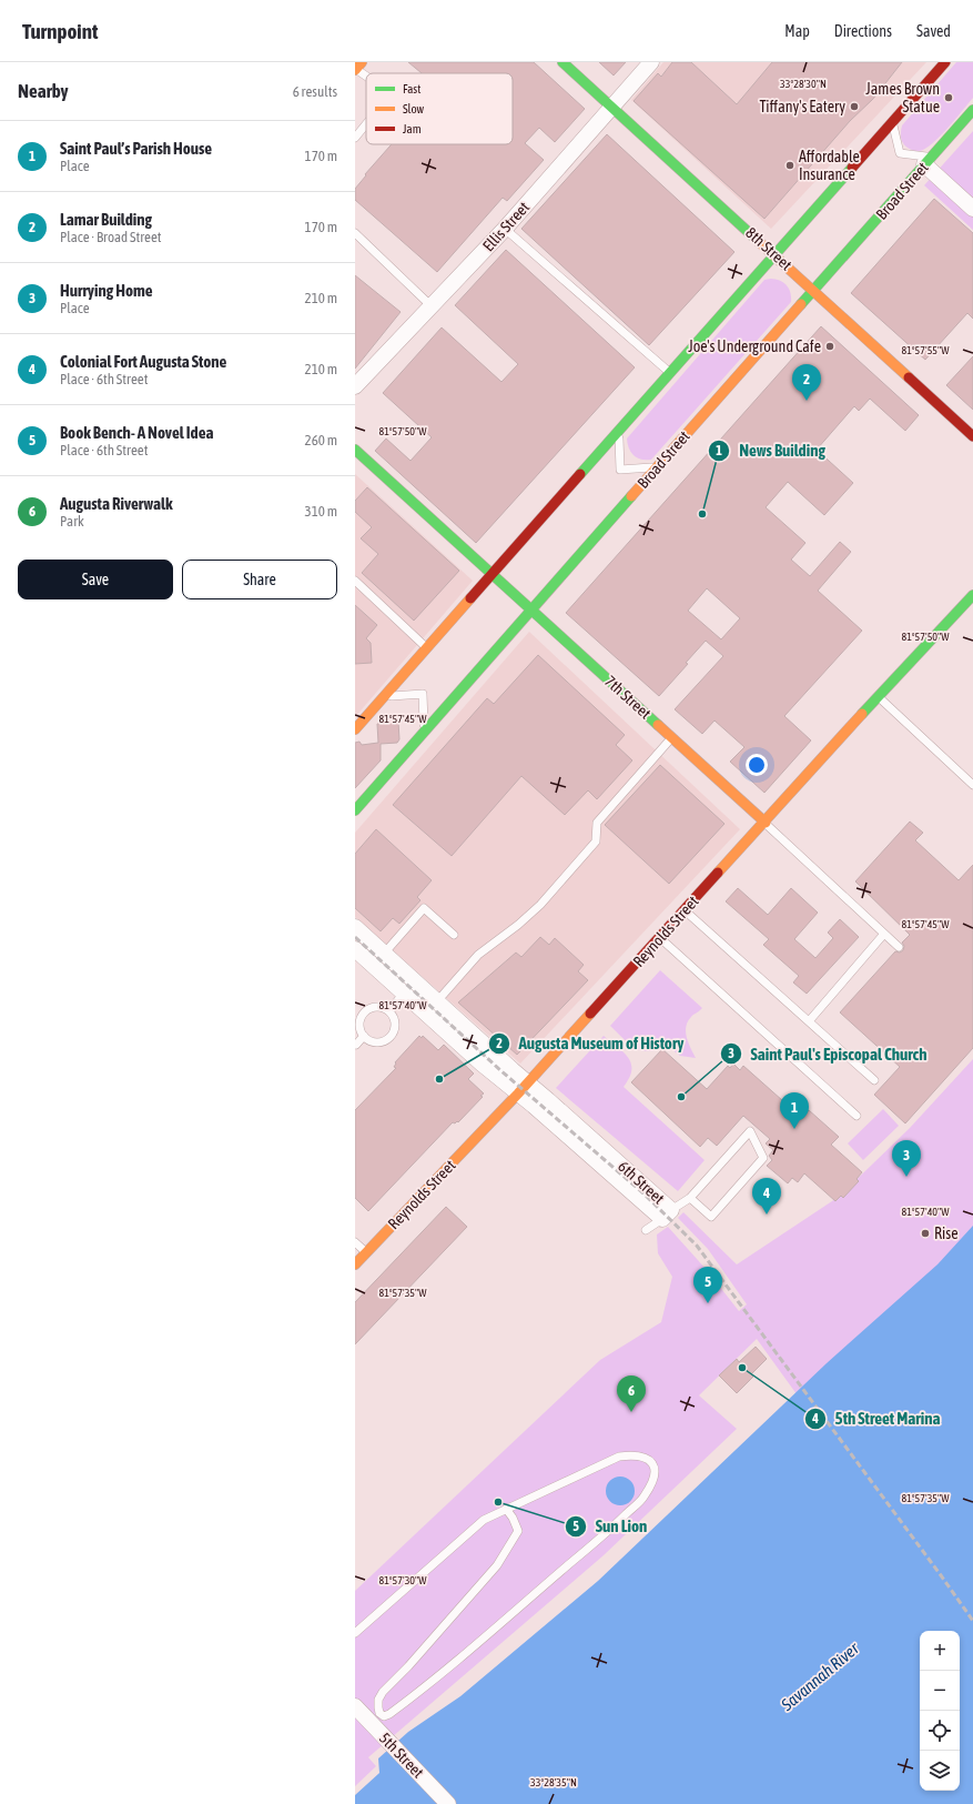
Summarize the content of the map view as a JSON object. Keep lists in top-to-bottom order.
{
  "streets": {
    "main road": [
      "Broad Street",
      "8th Street",
      "7th Street",
      "Reynolds Street"
    ],
    "street": ["Ellis Street", "6th Street", "5th Street"]
  },
  "crossings": [
    ["Broad Street", "8th Street"],
    ["Broad Street", "7th Street"],
    ["Ellis Street", "8th Street"],
    ["7th Street", "Reynolds Street"],
    ["Reynolds Street", "6th Street"]
  ],
  "water": ["Savannah River"],
  "places": [
    "James Brown Statue",
    "Tiffany's Eatery",
    "Affordable Insurance",
    "Joe's Underground Cafe",
    "News Building",
    "Augusta Museum of History",
    "Saint Paul's Episcopal Church",
    "Rise",
    "5th Street Marina",
    "Sun Lion"
  ],
  "legend": ["Fast", "Slow", "Jam"],
  "page": {
    "header": "Turnpoint",
    "nav": ["Map", "Directions", "Saved"],
    "heading": ["Nearby", "6 results"],
    "list": [
      {
        "mark": "1",
        "name": "Saint Paul’s Parish House",
        "note": "Place",
        "value": "170 m"
      },
      {
        "mark": "2",
        "name": "Lamar Building",
        "note": "Place · Broad Street",
        "value": "170 m"
      },
      {
        "mark": "3",
        "name": "Hurrying Home",
        "note": "Place",
        "value": "210 m"
      },
      {
        "mark": "4",
        "name": "Colonial Fort Augusta Stone",
        "note": "Place · 6th Street",
        "value": "210 m"
      },
      {
        "mark": "5",
        "name": "Book Bench- A Novel Idea",
        "note": "Place · 6th Street",
        "value": "260 m"
      },
      {
        "mark": "6",
        "name": "Augusta Riverwalk",
        "note": "Park",
        "value": "310 m"
      }
    ],
    "pins": [
      "2",
      "1",
      "3",
      "4",
      "5",
      "6"
    ],
    "buttons": ["Save", "Share"],
    "map_buttons": ["+", "−"]
  },
  "coordinates": [
    "33°28'30\"N",
    "81°57'55\"W",
    "81°57'50\"W",
    "81°57'45\"W",
    "81°57'40\"W",
    "81°57'35\"W",
    "81°57'30\"W",
    "33°28'35\"N"
  ]
}
